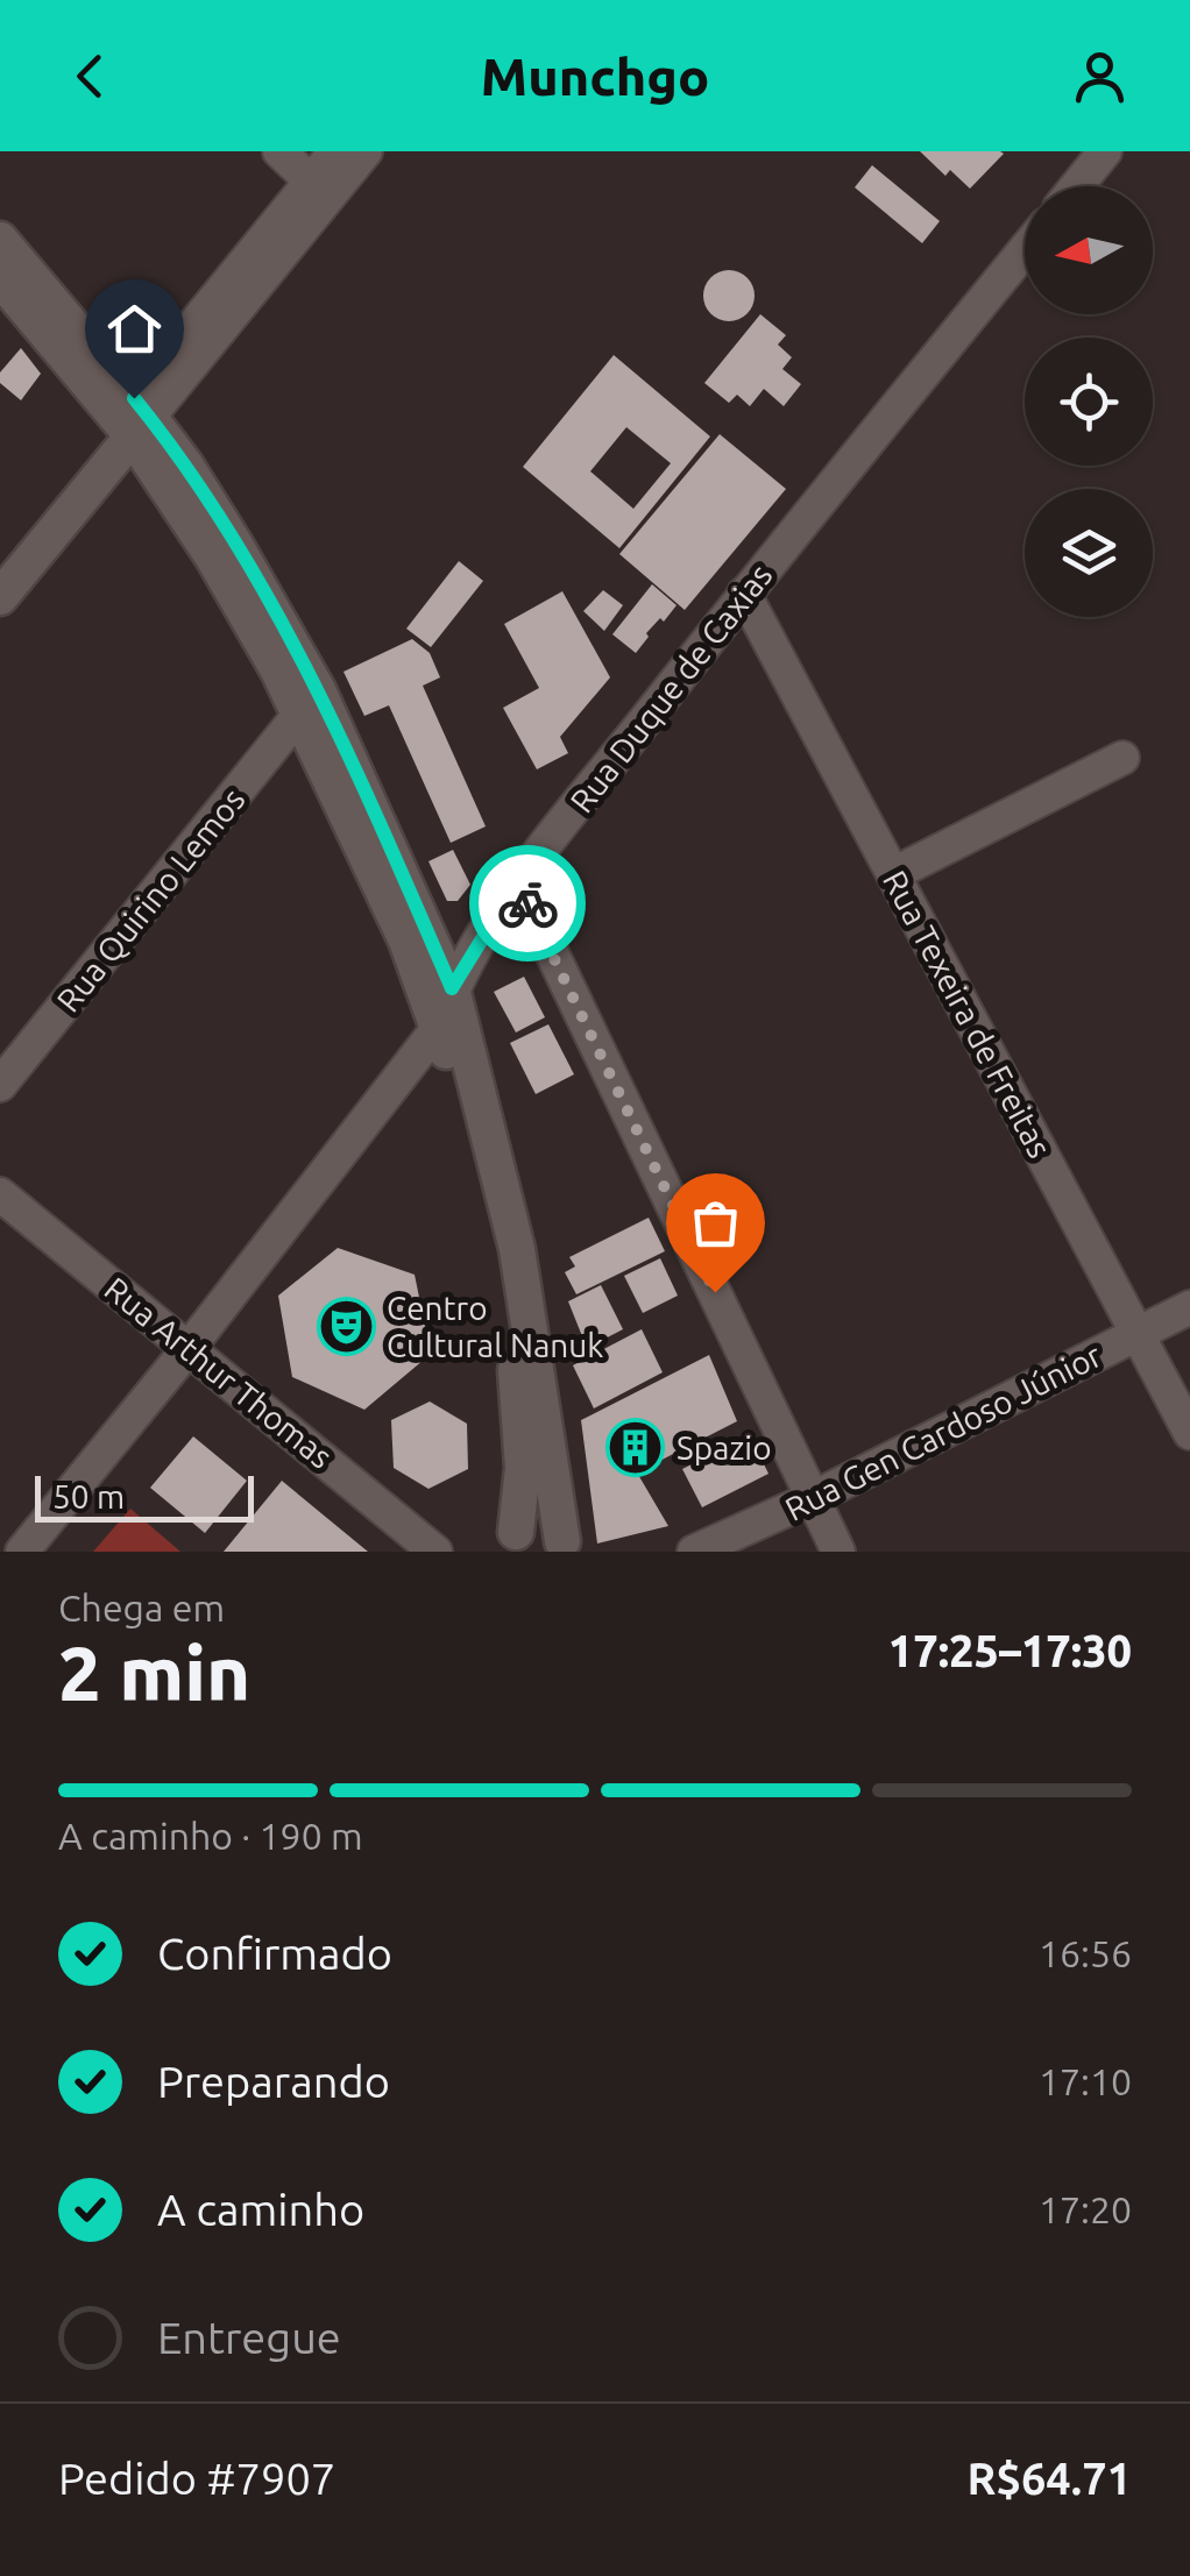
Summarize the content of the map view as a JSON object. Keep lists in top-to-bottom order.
{
  "streets": {
    "street": [
      "Rua Duque de Caxias",
      "Rua Quirino Lemos",
      "Rua Texeira de Freitas",
      "Rua Arthur Thomas",
      "Rua Gen Cardoso Júnior"
    ]
  },
  "crossings": [
    ["Rua Duque de Caxias", "Rua Texeira de Freitas"],
    ["Rua Duque de Caxias", "Rua Arthur Thomas"],
    ["Rua Texeira de Freitas", "Rua Gen Cardoso Júnior"]
  ],
  "places": {
    "theatre": ["Centro Cultural Nanuk"],
    "building": ["Spazio"]
  },
  "scale_bar": "50 m",
  "north": "left",
  "page": {
    "header": "Munchgo",
    "scale": "50 m",
    "heading": ["2 min", "Chega em", "17:25–17:30"],
    "panel": ["Pedido #7907", "R$64.71"],
    "bar": "A caminho · 190 m",
    "list": [
      ["Confirmado", "16:56"],
      ["Preparando", "17:10"],
      ["A caminho", "17:20"],
      "Entregue"
    ]
  }
}
